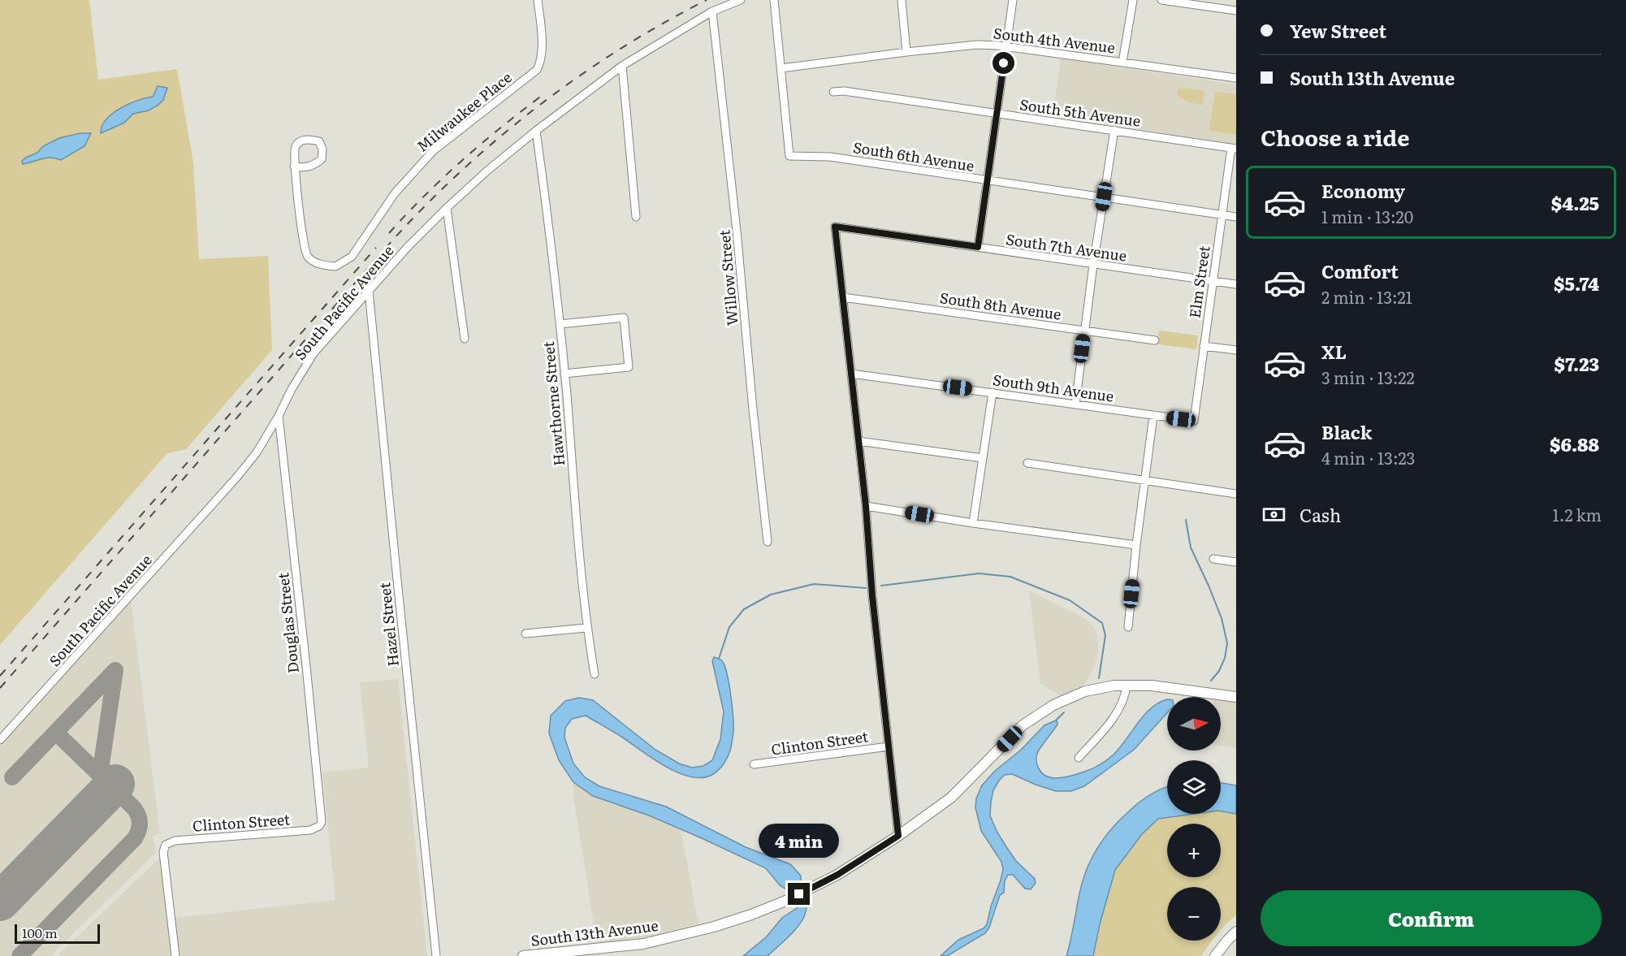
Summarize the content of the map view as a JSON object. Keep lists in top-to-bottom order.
{
  "streets": {
    "main road": ["South 13th Avenue"],
    "street": [
      "South 4th Avenue",
      "Milwaukee Place",
      "South 5th Avenue",
      "South 6th Avenue",
      "South 7th Avenue",
      "Willow Street",
      "Elm Street",
      "South Pacific Avenue",
      "South 8th Avenue",
      "South 9th Avenue",
      "Hawthorne Street",
      "Douglas Street",
      "Hazel Street",
      "Clinton Street"
    ]
  },
  "crossings": [
    ["South 4th Avenue", "South 6th Avenue"],
    ["South 5th Avenue", "Elm Street"],
    ["South 6th Avenue", "Elm Street"],
    ["South 7th Avenue", "Elm Street"],
    ["South 7th Avenue", "South 8th Avenue"],
    ["Willow Street", "South Pacific Avenue"],
    ["Elm Street", "South 9th Avenue"],
    ["South Pacific Avenue", "Hawthorne Street"],
    ["South Pacific Avenue", "Douglas Street"],
    ["South Pacific Avenue", "Hazel Street"],
    ["Douglas Street", "Clinton Street"]
  ],
  "scale_bar": "100 m",
  "north": "right",
  "page": {
    "banner": ["Yew Street", "South 13th Avenue"],
    "heading": "Choose a ride",
    "list": [
      {
        "name": "Economy",
        "note": "1 min · 13:20",
        "value": "$4.25"
      },
      {
        "name": "Comfort",
        "note": "2 min · 13:21",
        "value": "$5.74"
      },
      {
        "name": "XL",
        "note": "3 min · 13:22",
        "value": "$7.23"
      },
      {
        "name": "Black",
        "note": "4 min · 13:23",
        "value": "$6.88"
      }
    ],
    "pay": ["Cash", "1.2 km"],
    "map_buttons": ["+", "−"],
    "bubble": "4 min",
    "buttons": "Confirm",
    "scale": "100 m"
  }
}
